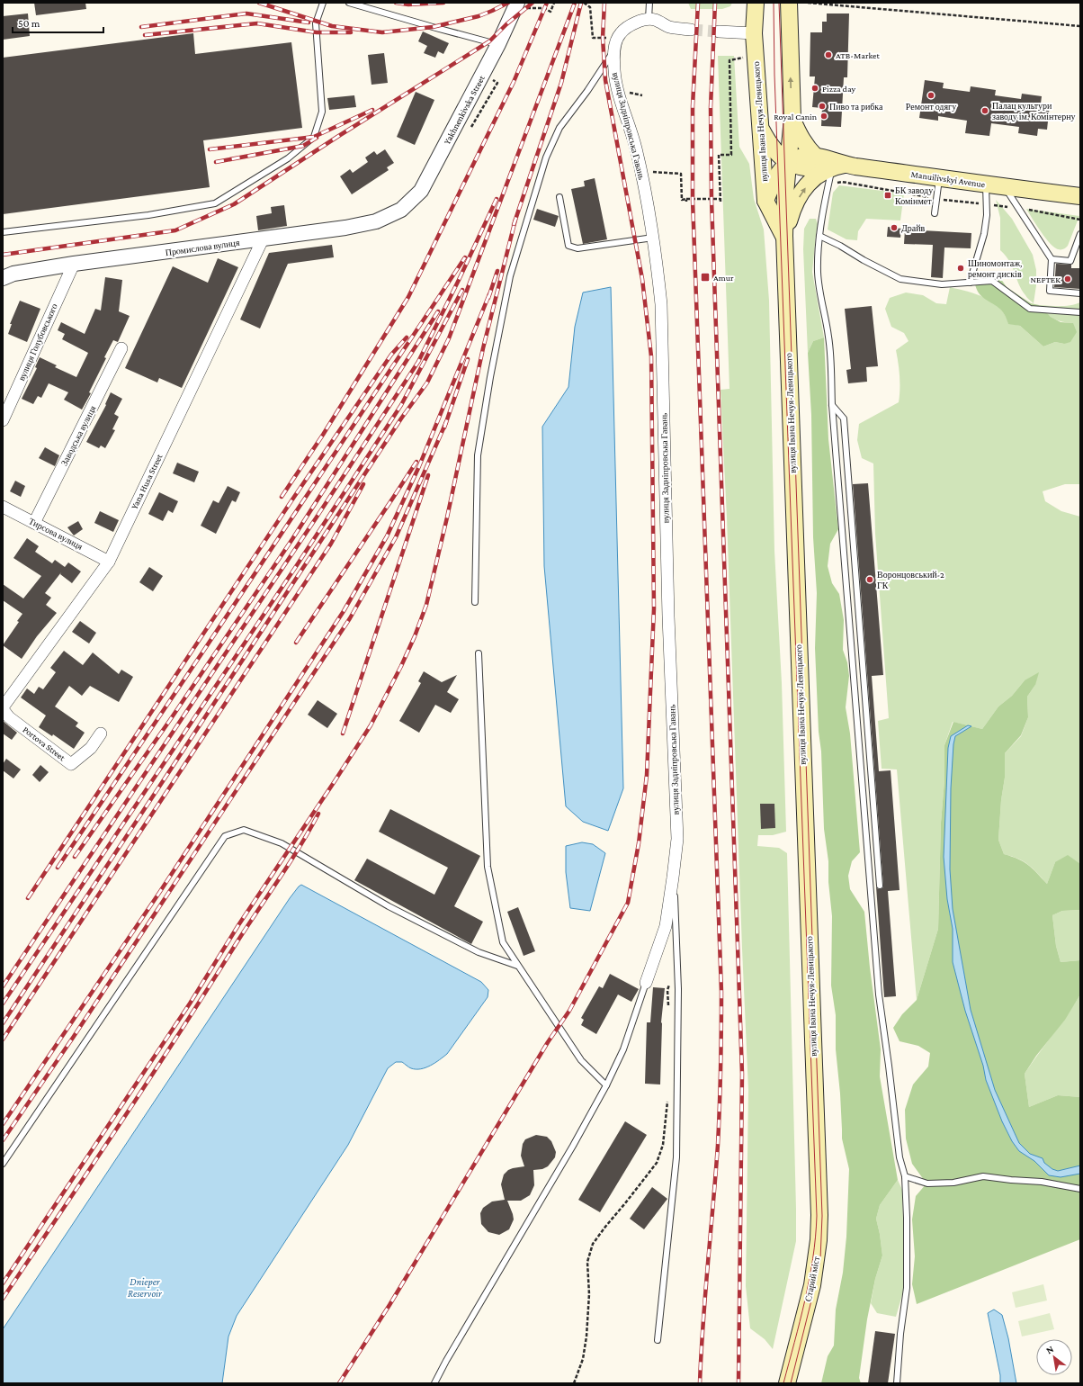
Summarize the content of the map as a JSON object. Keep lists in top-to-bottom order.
{
  "streets": {
    "main road": ["вулиця Івана Нечуя-Левицького", "Manuilivskyi Avenue", "Старий міст"],
    "street": [
      "Yakhnenkivska Street",
      "вулиця Задніпровська Гавань",
      "Промислова вулиця",
      "вулиця Голубовського",
      "Заводська вулиця",
      "Yana Husa Street",
      "Тирсова вулиця",
      "Portova Street"
    ]
  },
  "crossings": [
    ["Yakhnenkivska Street", "Промислова вулиця"],
    ["вулиця Івана Нечуя-Левицького", "Старий міст"],
    ["Промислова вулиця", "вулиця Голубовського"],
    ["Промислова вулиця", "Yana Husa Street"],
    ["Заводська вулиця", "Тирсова вулиця"],
    ["Yana Husa Street", "Тирсова вулиця"],
    ["Yana Husa Street", "Portova Street"]
  ],
  "water": ["Dnieper Reservoir"],
  "places": {
    "other": [
      "ATB-Market",
      "Pizza day",
      "Ремонт одягу",
      "Пиво та рибка",
      "Палац культури заводу ім. Комінтерну",
      "Royal Canin",
      "Драйв",
      "Шиномонтаж, ремонт дисків",
      "NEFTEK",
      "Воронцовський-2 ГК"
    ],
    "transit": ["БК заводу Комінмет", "Amur"]
  },
  "scale_bar": "50 m",
  "north": "top left"
}
